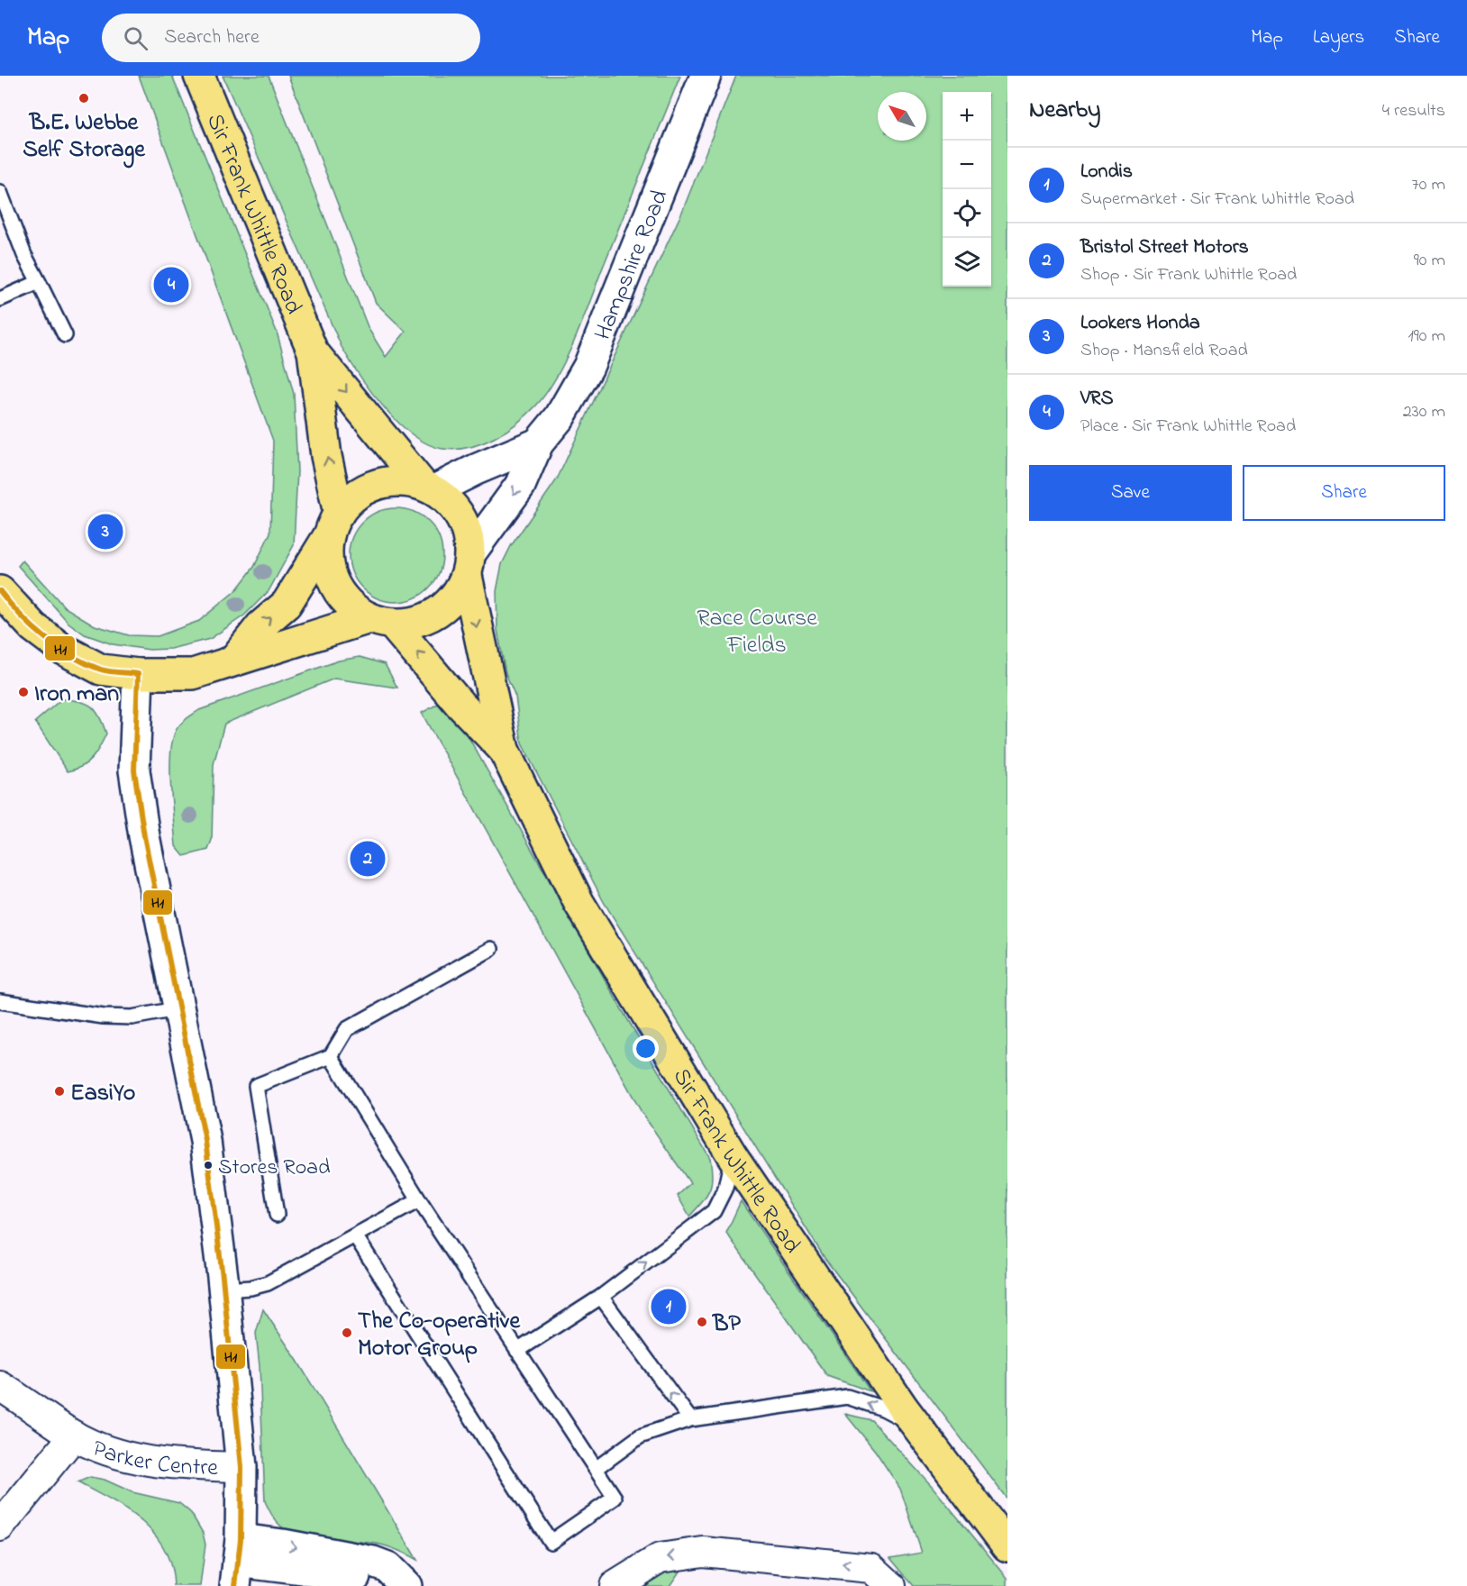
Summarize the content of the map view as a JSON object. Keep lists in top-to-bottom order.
{
  "streets": {
    "main road": ["Sir Frank Whittle Road"],
    "street": ["Hampshire Road", "Parker Centre"]
  },
  "crossings": [
    ["Sir Frank Whittle Road", "Hampshire Road"]
  ],
  "parks": ["Race Course Fields"],
  "places": [
    "B.E. Webbe Self Storage",
    "Iron man",
    "EasiYo",
    "Stores Road",
    "BP",
    "The Co-operative Motor Group"
  ],
  "lines": ["transit line H1"],
  "north": "top left",
  "page": {
    "header": "Map",
    "search": "Search here",
    "nav": ["Map", "Layers", "Share"],
    "heading": ["Nearby", "4 results"],
    "map_buttons": ["+", "−"],
    "list": [
      {
        "mark": "1",
        "name": "Londis",
        "note": "Supermarket · Sir Frank Whittle Road",
        "value": "70 m"
      },
      {
        "mark": "2",
        "name": "Bristol Street Motors",
        "note": "Shop · Sir Frank Whittle Road",
        "value": "90 m"
      },
      {
        "mark": "3",
        "name": "Lookers Honda",
        "note": "Shop · Mansfield Road",
        "value": "190 m"
      },
      {
        "mark": "4",
        "name": "VRS",
        "note": "Place · Sir Frank Whittle Road",
        "value": "230 m"
      }
    ],
    "pins": [
      "4",
      "3",
      "2",
      "1"
    ],
    "buttons": ["Save", "Share"]
  }
}
